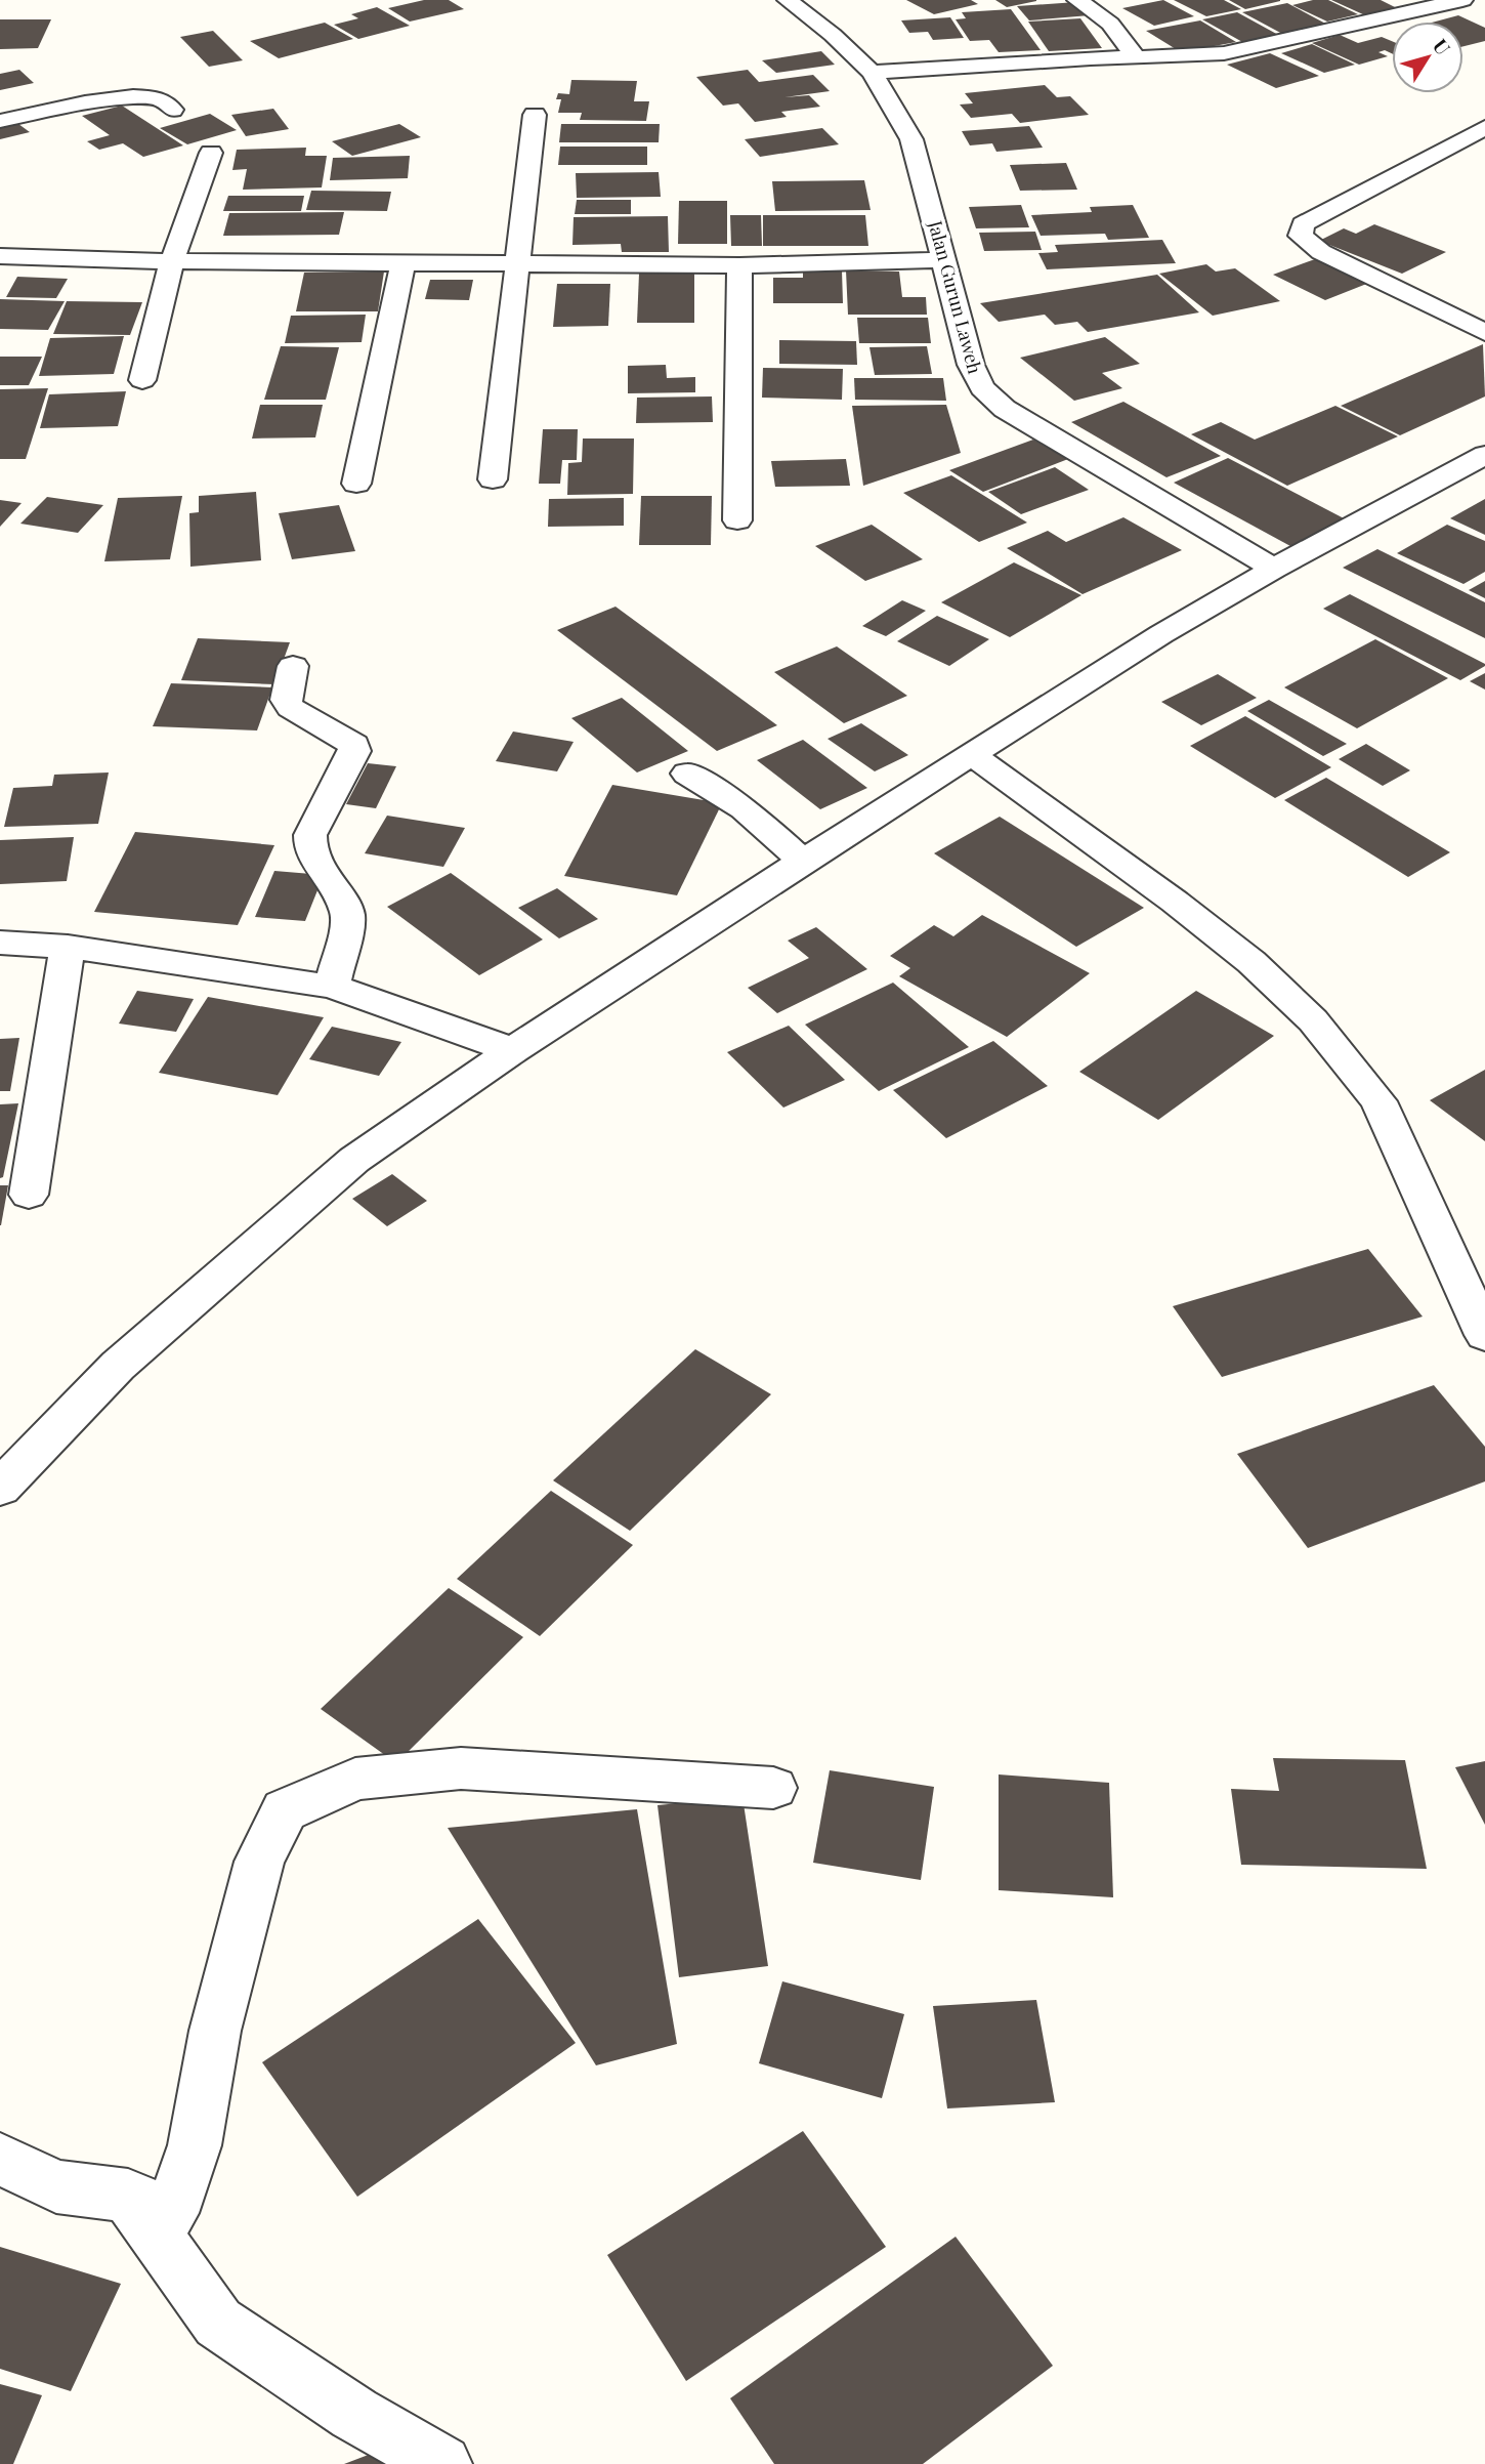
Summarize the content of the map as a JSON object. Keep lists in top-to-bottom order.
{
  "streets": {
    "street": ["Jalan Gurun Laweh"]
  },
  "north": "top right"
}
